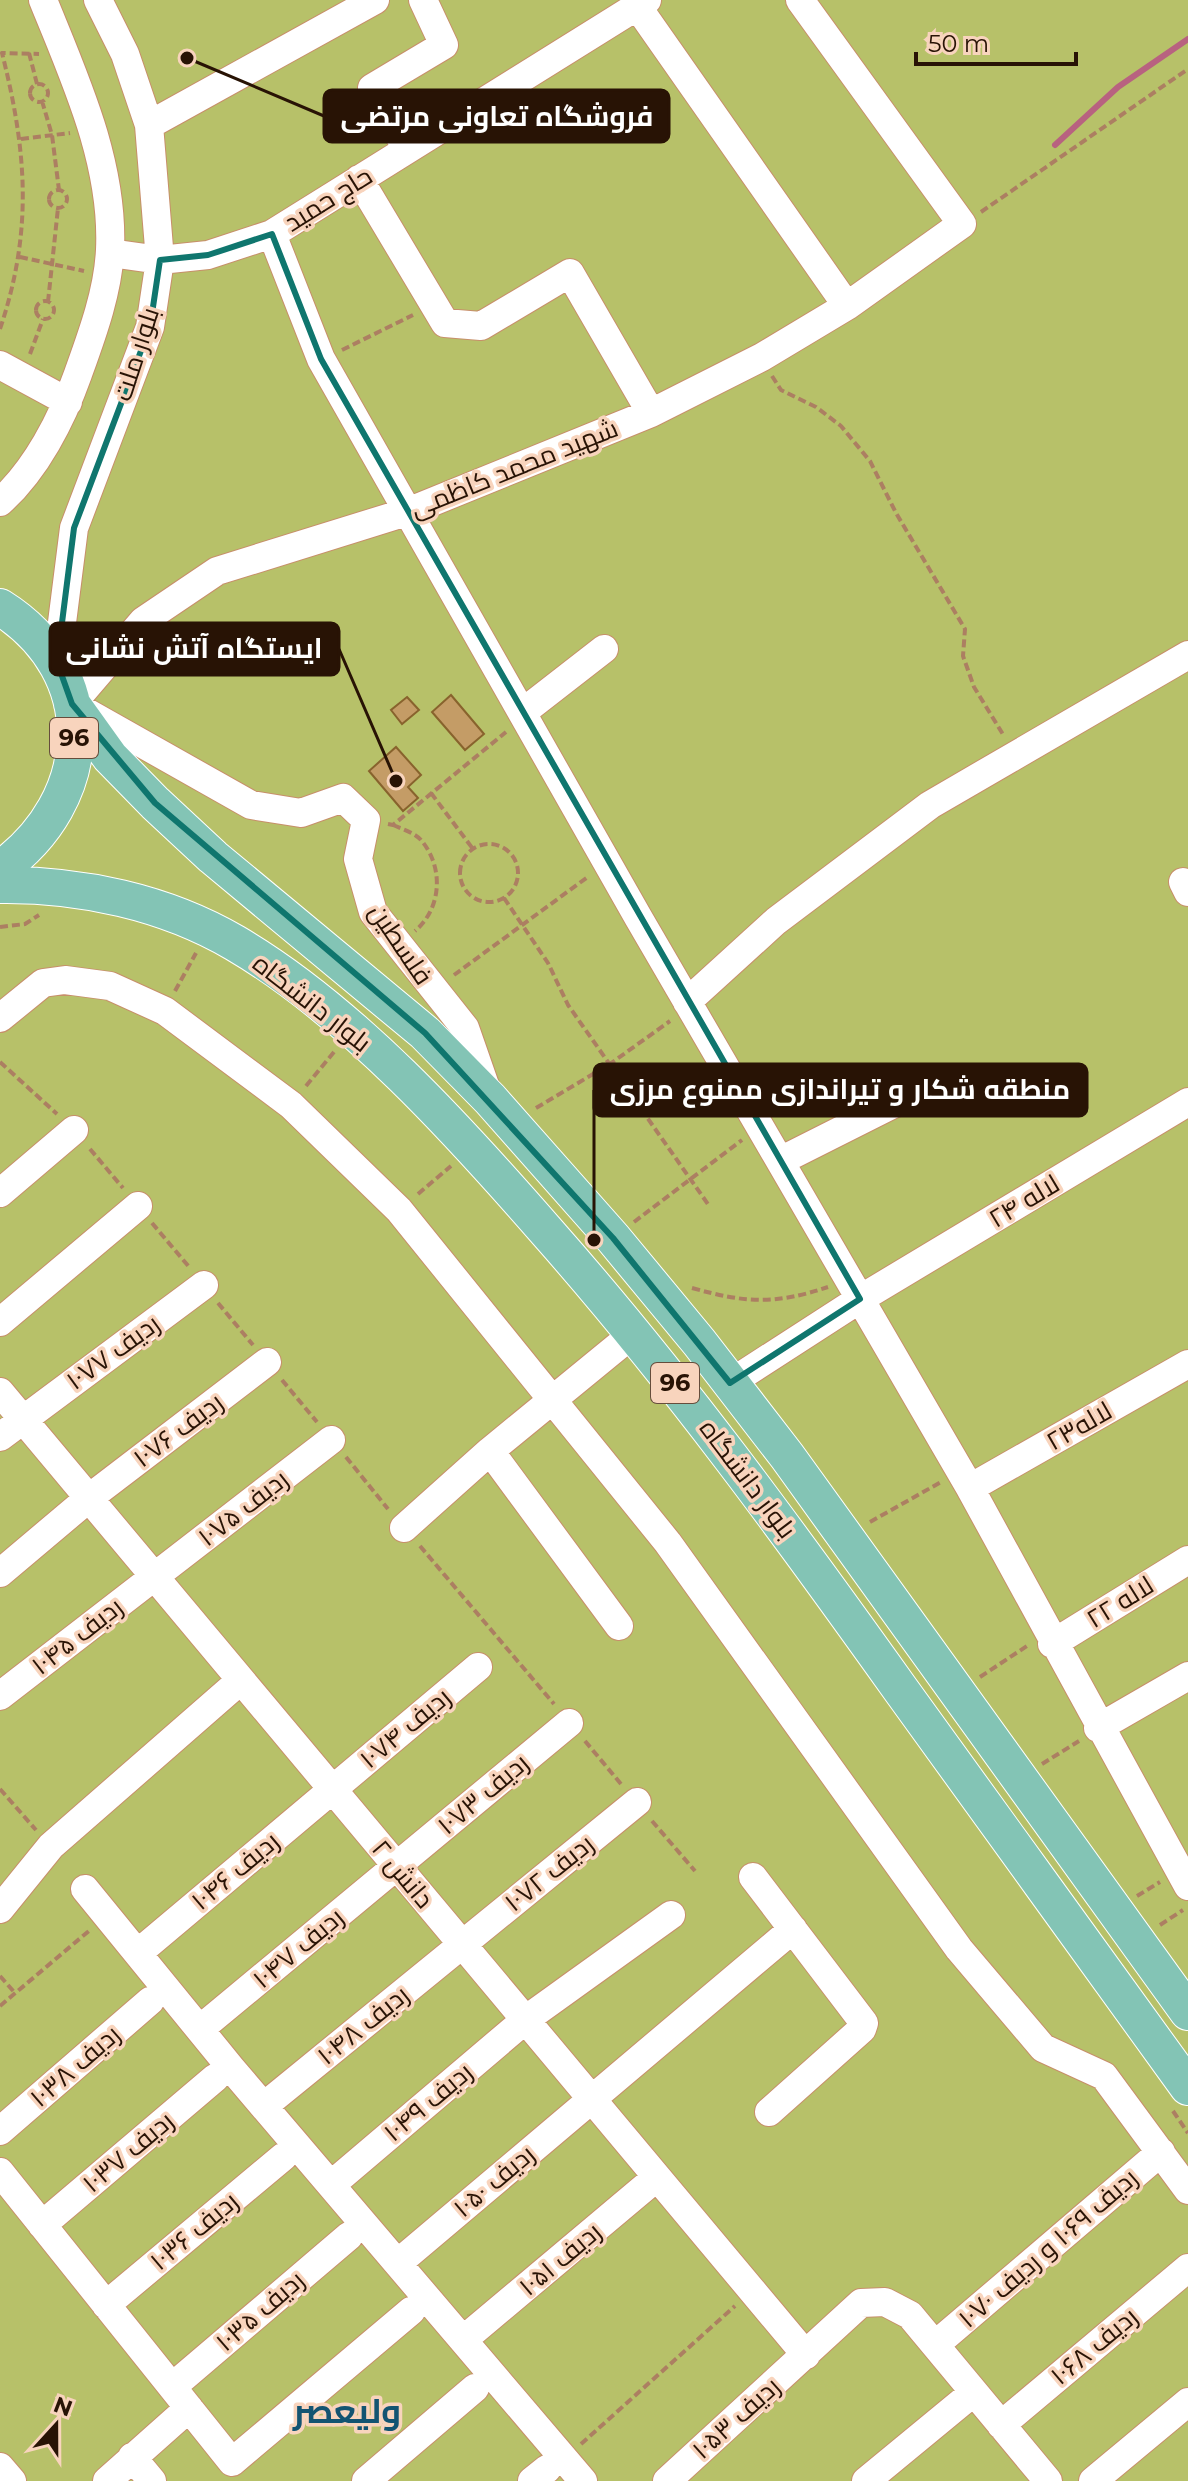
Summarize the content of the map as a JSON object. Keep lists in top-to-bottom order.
{
  "streets": {
    "main road": ["96", "بلوار دانشگاه"],
    "street": [
      "حاج حمید",
      "بلوار ملت",
      "شهید محمد کاظمی",
      "فلسطین",
      "لاله ۲۴",
      "ردیف ۱۰۷۷",
      "لاله۲۳",
      "ردیف ۱۰۷۶",
      "ردیف ۱۰۷۵",
      "لاله ۲۲",
      "ردیف ۱۰۴۵",
      "ردیف ۱۰۷۴",
      "ردیف ۱۰۷۳",
      "ردیف ۱۰۴۶",
      "ردیف ۱۰۷۲",
      "دانش ۲",
      "ردیف ۱۰۴۷",
      "ردیف ۱۰۴۸",
      "ردیف ۱۰۳۸",
      "ردیف ۱۰۴۹",
      "ردیف ۱۰۳۷",
      "ردیف ۱۰۵۰",
      "ردیف ۱۰۳۶",
      "ردیف ۱۰۶۹ و ردیف ۱۰۷۰",
      "ردیف ۱۰۵۱",
      "ردیف ۱۰۳۵",
      "ردیف ۱۰۶۸",
      "ردیف ۱۰۵۳"
    ]
  },
  "crossings": [
    ["حاج حمید", "بلوار ملت"],
    ["بلوار ملت", "96"],
    ["شهید محمد کاظمی", "96"],
    ["شهید محمد کاظمی", "بلوار دانشگاه"],
    ["96", "بلوار دانشگاه"],
    ["فلسطین", "بلوار دانشگاه"],
    ["بلوار دانشگاه", "لاله ۲۴"],
    ["ردیف ۱۰۷۷", "دانش ۲"],
    ["ردیف ۱۰۷۶", "دانش ۲"],
    ["ردیف ۱۰۷۵", "ردیف ۱۰۴۵"],
    ["ردیف ۱۰۷۵", "دانش ۲"],
    ["ردیف ۱۰۴۵", "دانش ۲"],
    ["ردیف ۱۰۷۴", "ردیف ۱۰۴۶"],
    ["ردیف ۱۰۷۴", "دانش ۲"],
    ["ردیف ۱۰۷۳", "دانش ۲"],
    ["ردیف ۱۰۷۳", "ردیف ۱۰۴۷"],
    ["ردیف ۱۰۴۶", "دانش ۲"],
    ["ردیف ۱۰۷۲", "دانش ۲"],
    ["ردیف ۱۰۷۲", "ردیف ۱۰۴۸"],
    ["دانش ۲", "ردیف ۱۰۴۷"],
    ["دانش ۲", "ردیف ۱۰۴۸"],
    ["دانش ۲", "ردیف ۱۰۴۹"],
    ["دانش ۲", "ردیف ۱۰۵۰"],
    ["دانش ۲", "ردیف ۱۰۵۱"],
    ["دانش ۲", "ردیف ۱۰۵۳"],
    ["ردیف ۱۰۶۹ و ردیف ۱۰۷۰", "ردیف ۱۰۵۳"],
    ["ردیف ۱۰۶۸", "ردیف ۱۰۵۳"]
  ],
  "districts": ["ولیعصر"],
  "places": ["فروشگاه تعاونی مرتضی", "ایستگاه آتش نشانی", "منطقه شکار و تیراندازی ممنوع مرزی"],
  "scale_bar": "50 m",
  "north": "top"
}
